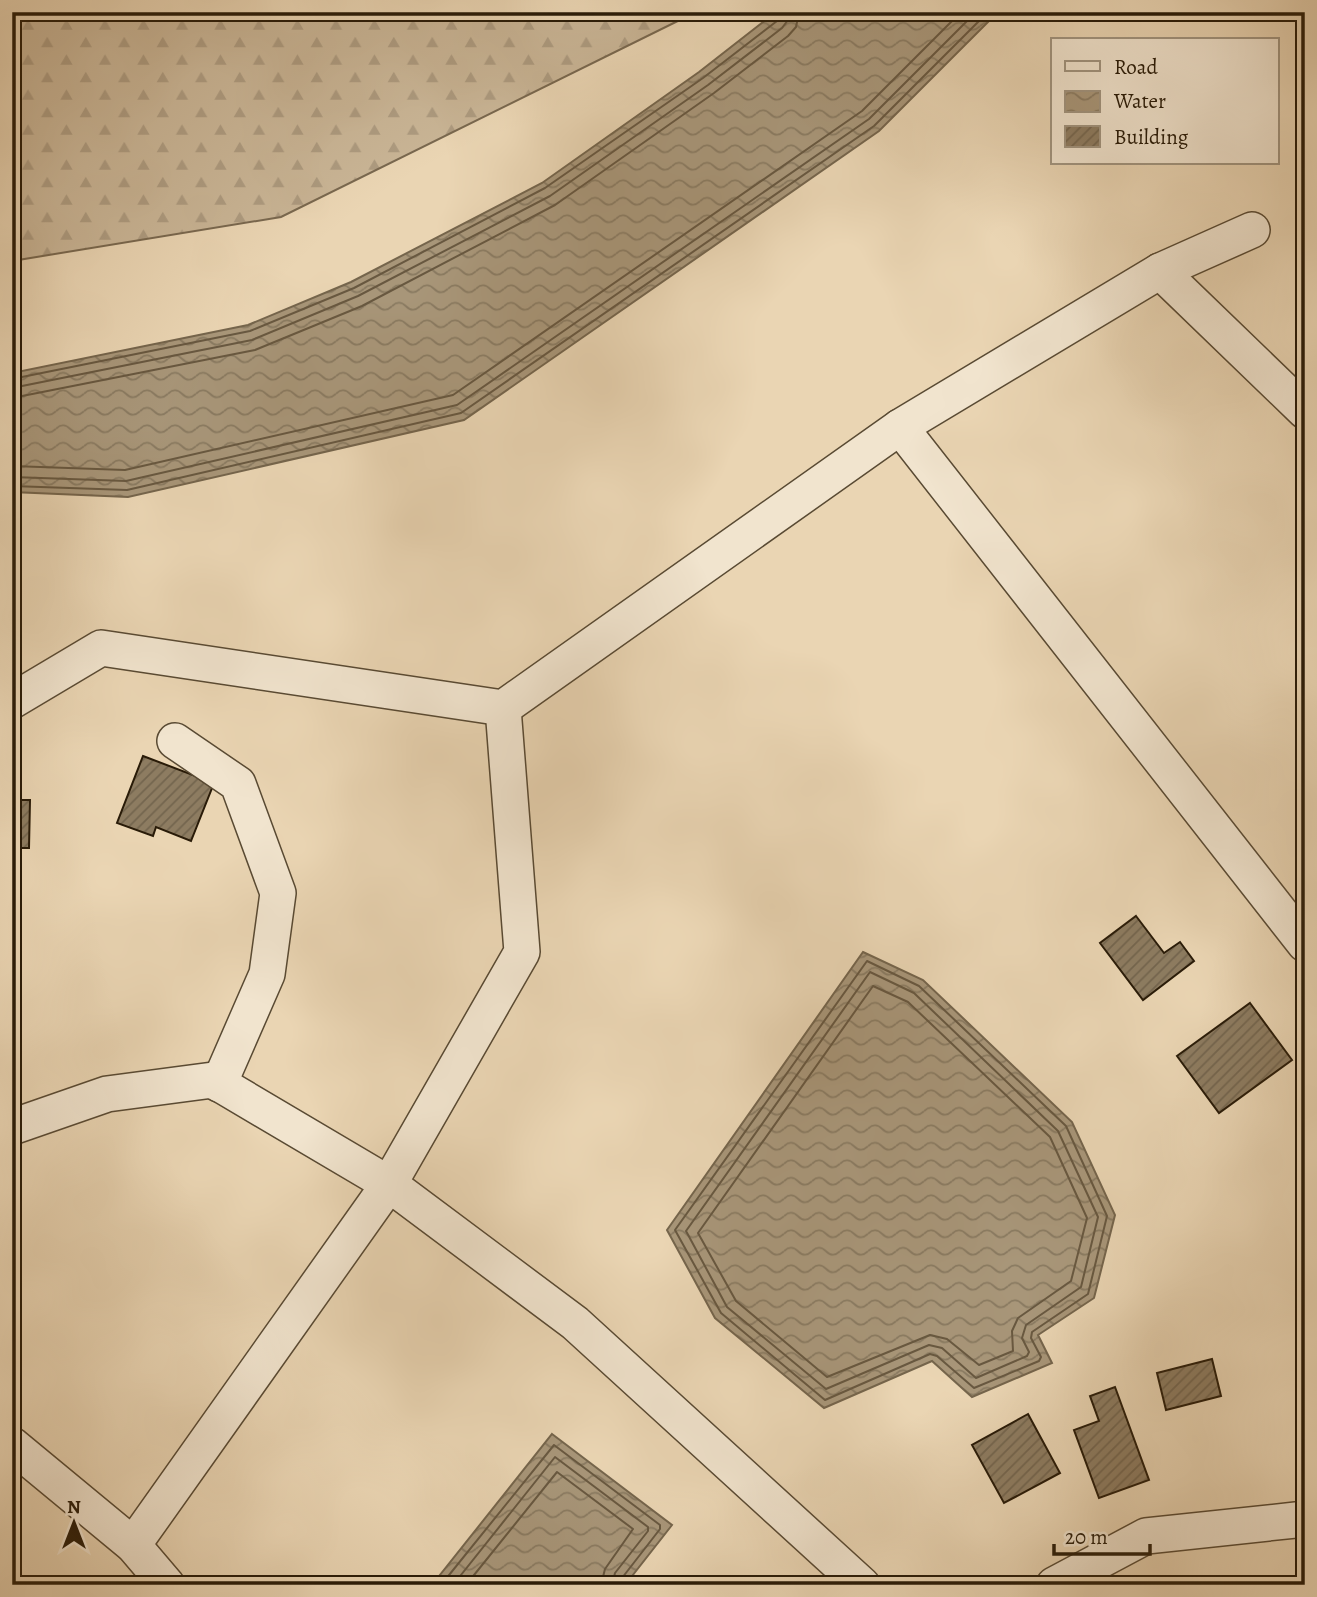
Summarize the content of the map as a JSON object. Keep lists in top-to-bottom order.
{
  "legend": ["Road", "Water", "Building"],
  "scale_bar": "20 m",
  "north": "top"
}
